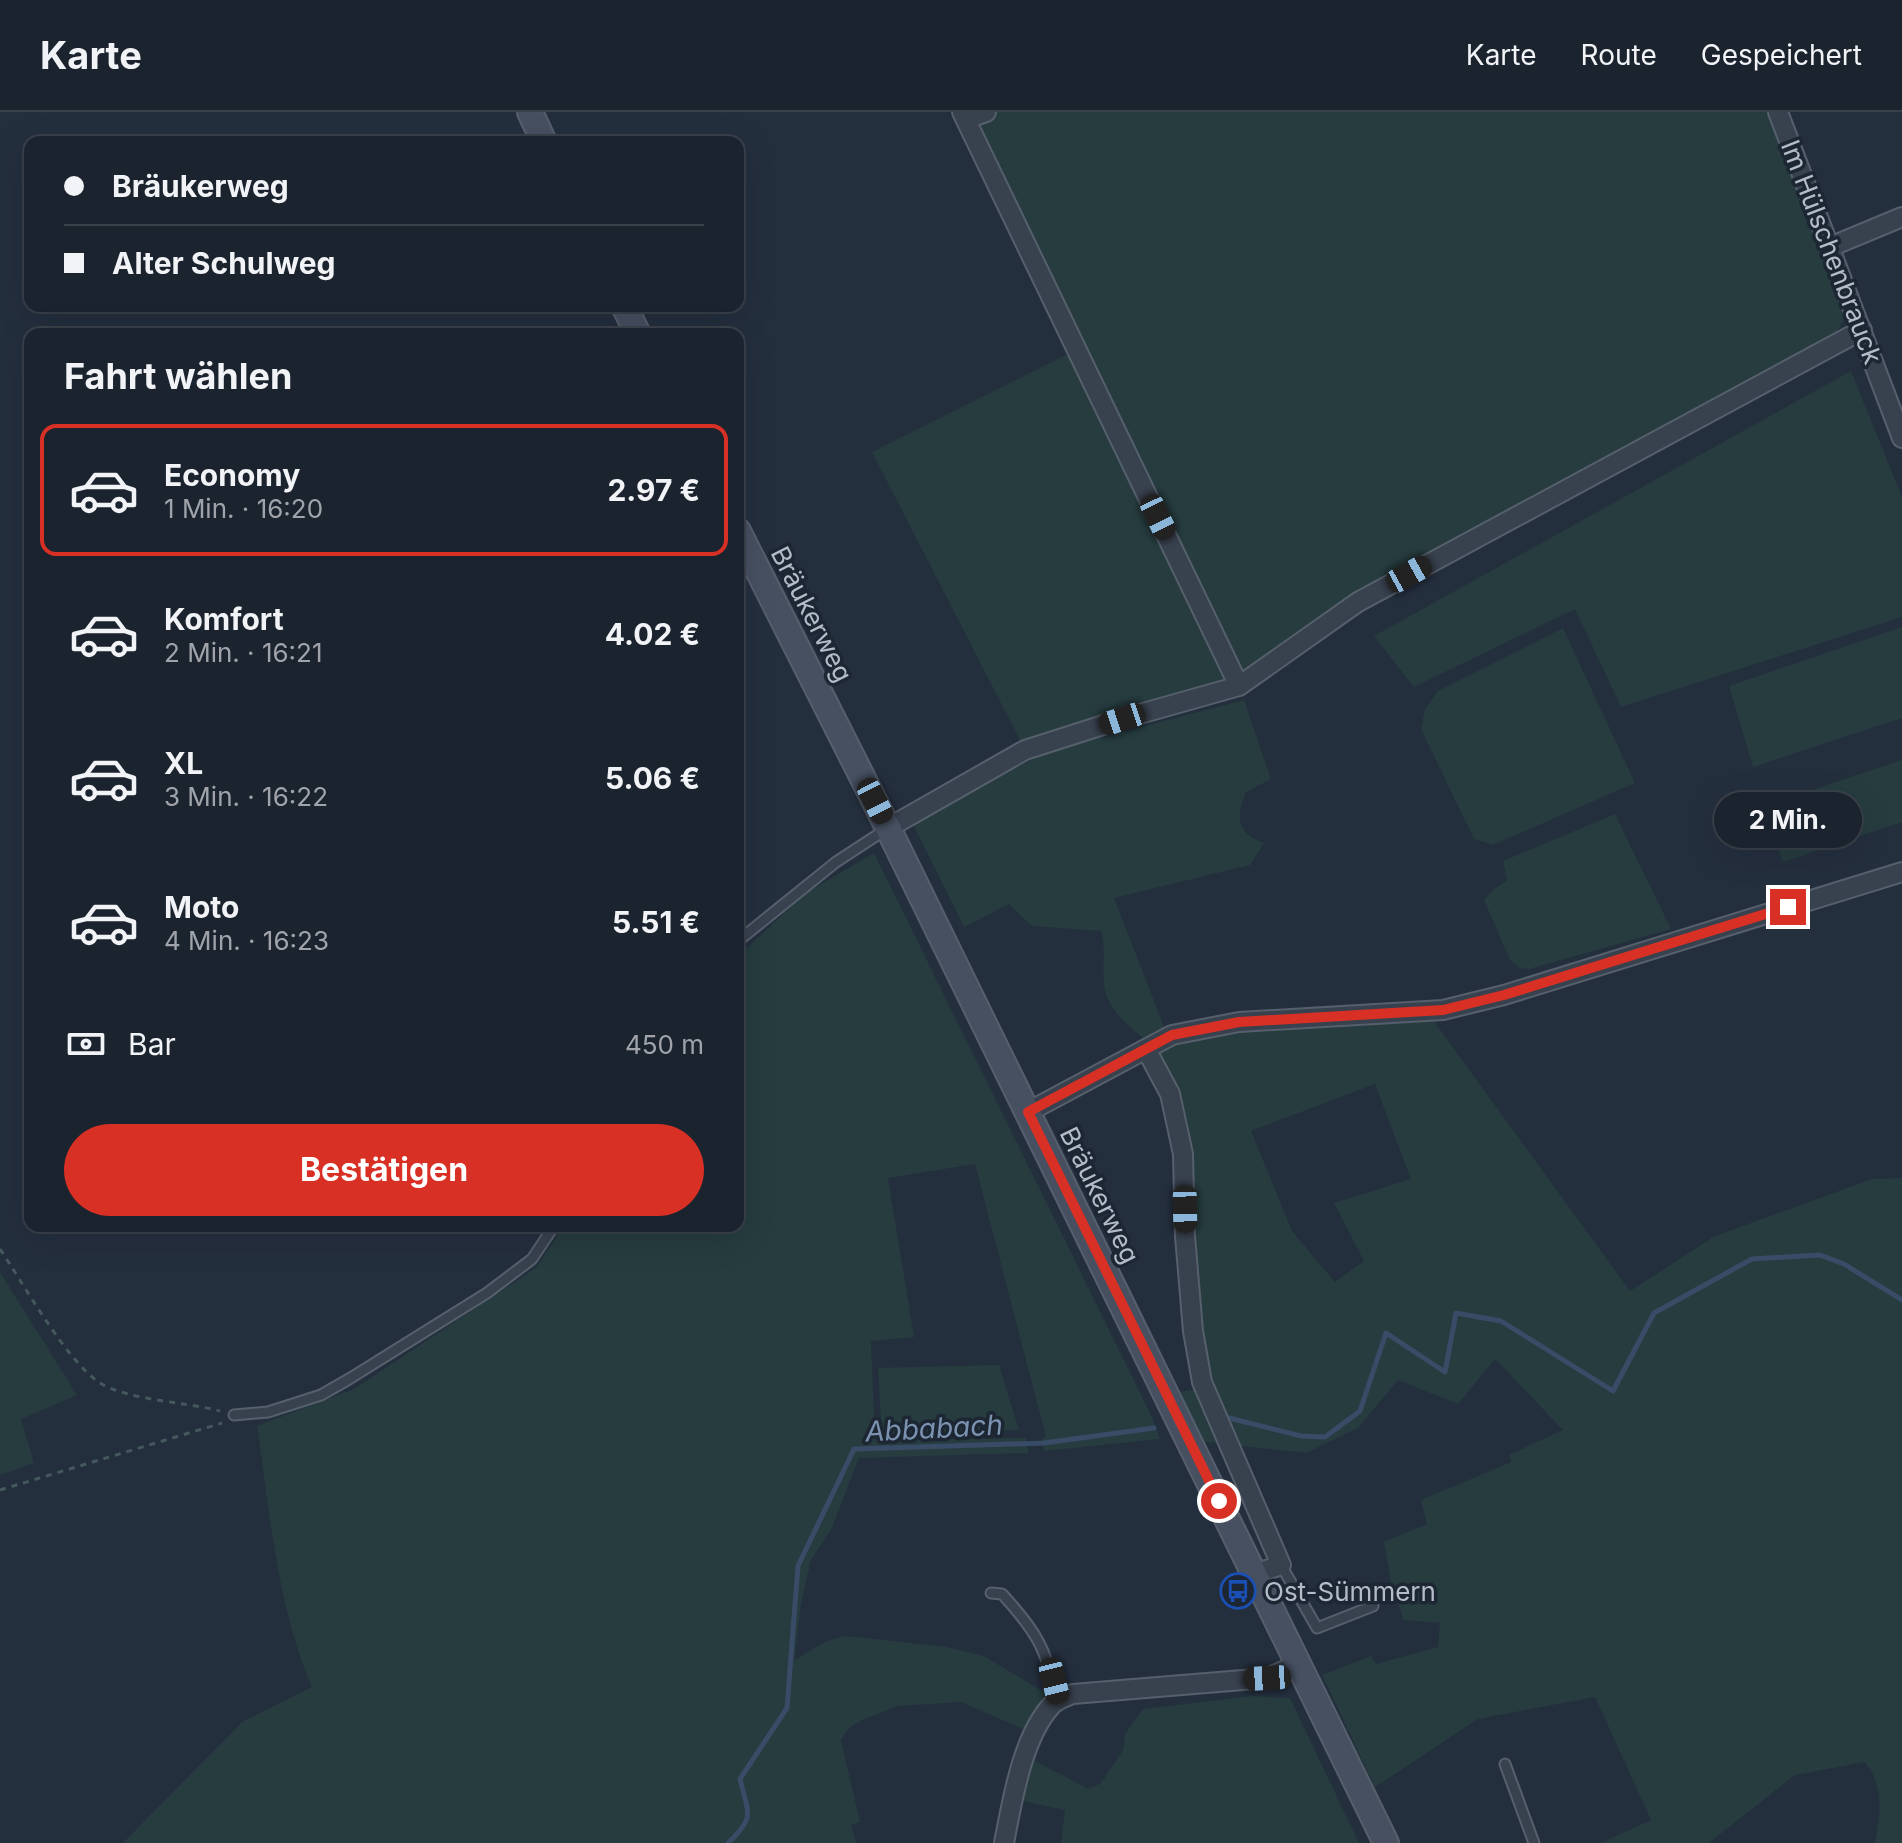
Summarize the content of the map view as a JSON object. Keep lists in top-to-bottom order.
{
  "streets": {
    "main road": ["Bräukerweg"],
    "street": ["Im Hülschenbrauck"]
  },
  "water": ["Abbabach"],
  "places": {
    "bus stop": ["Ost-Sümmern"]
  },
  "page": {
    "header": "Karte",
    "nav": ["Karte", "Route", "Gespeichert"],
    "banner": ["Bräukerweg", "Alter Schulweg"],
    "heading": "Fahrt wählen",
    "list": [
      {
        "name": "Economy",
        "note": "1 Min. · 16:20",
        "value": "2.97 €"
      },
      {
        "name": "Komfort",
        "note": "2 Min. · 16:21",
        "value": "4.02 €"
      },
      {
        "name": "XL",
        "note": "3 Min. · 16:22",
        "value": "5.06 €"
      },
      {
        "name": "Moto",
        "note": "4 Min. · 16:23",
        "value": "5.51 €"
      }
    ],
    "bubble": "2 Min.",
    "pay": ["Bar", "450 m"],
    "buttons": "Bestätigen"
  }
}
